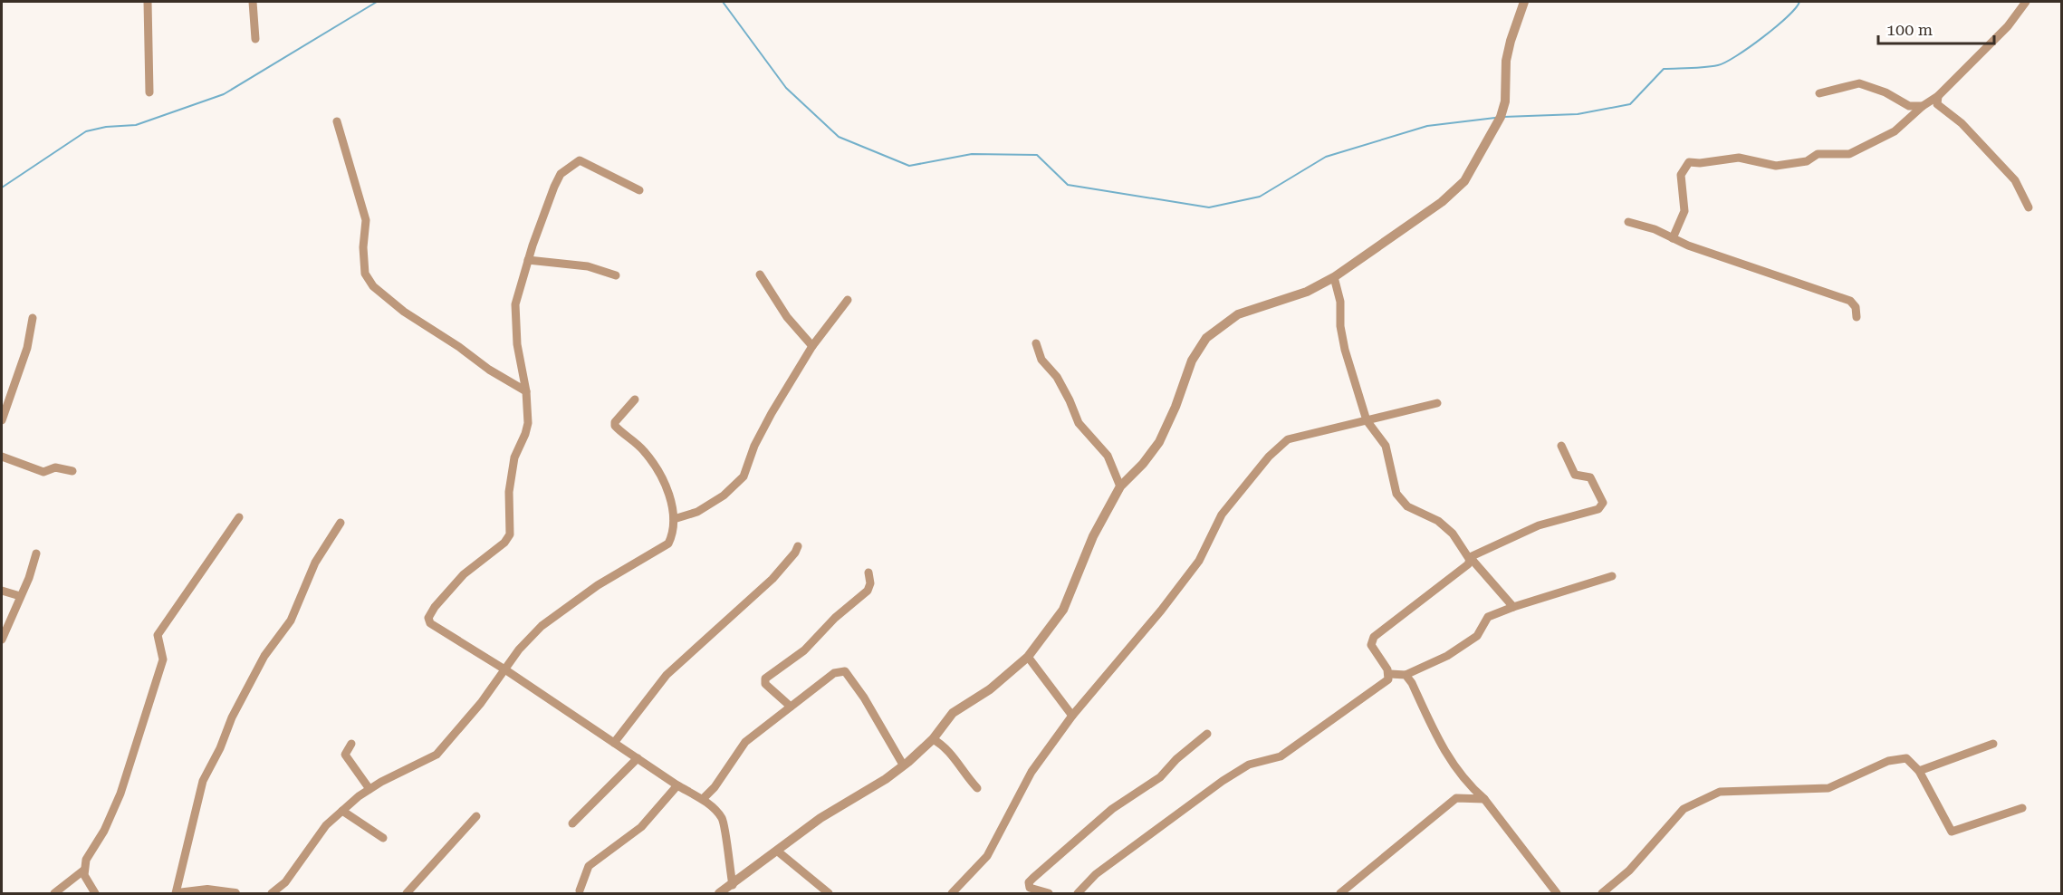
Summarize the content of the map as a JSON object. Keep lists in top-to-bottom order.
{
  "scale_bar": "100 m"
}
